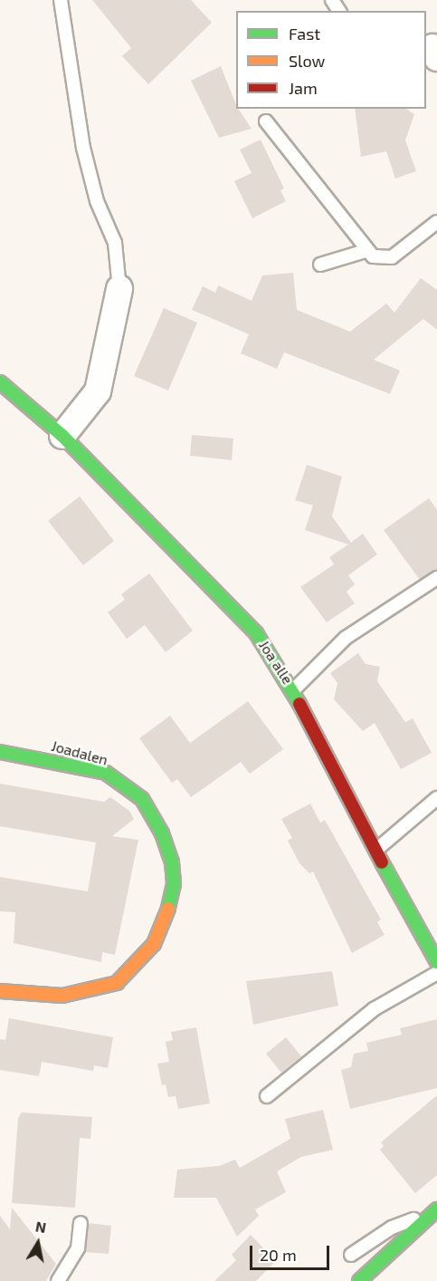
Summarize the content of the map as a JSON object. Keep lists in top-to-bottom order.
{
  "streets": {
    "street": ["Joa alle", "Joadalen"]
  },
  "legend": ["Fast", "Slow", "Jam"],
  "scale_bar": "20 m",
  "north": "top"
}
